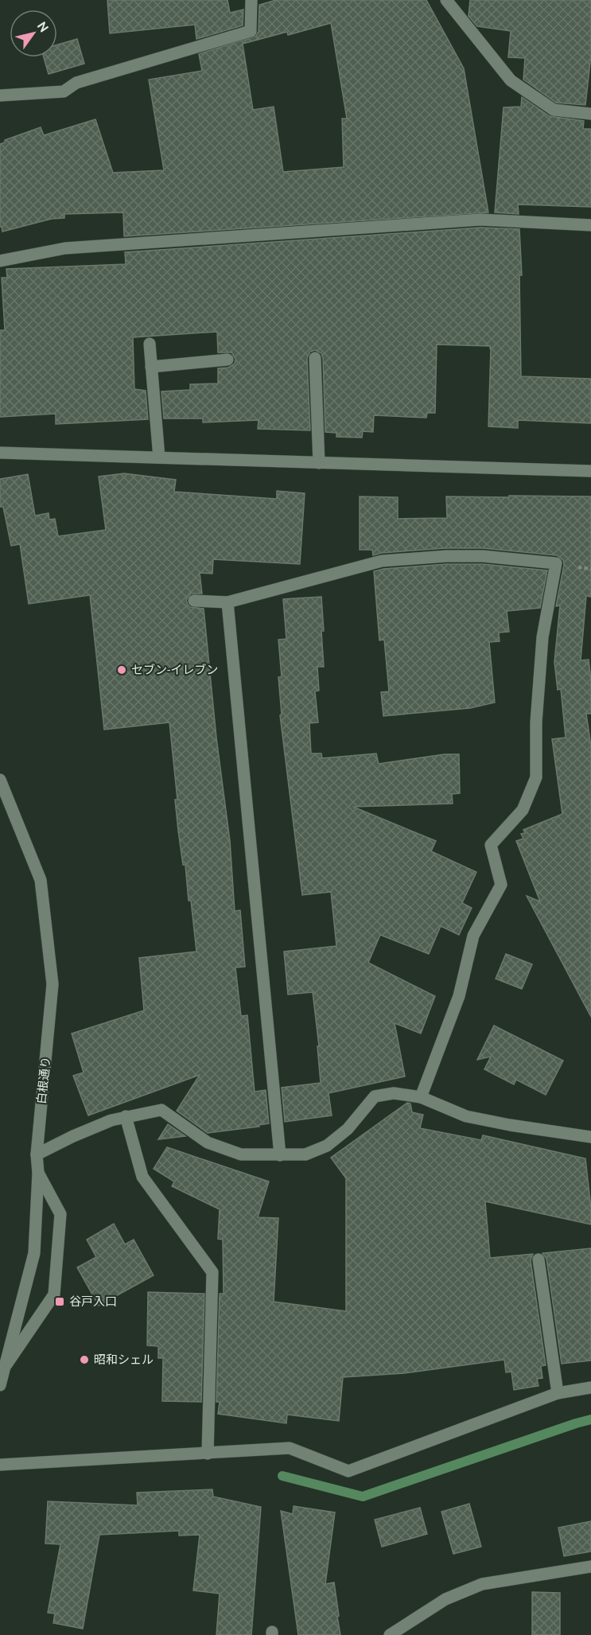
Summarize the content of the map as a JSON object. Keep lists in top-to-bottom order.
{
  "streets": {
    "street": ["白根通り"]
  },
  "places": {
    "other": ["セブン-イレブン", "昭和シェル"],
    "transit": ["谷戸入口"]
  },
  "north": "top right"
}
